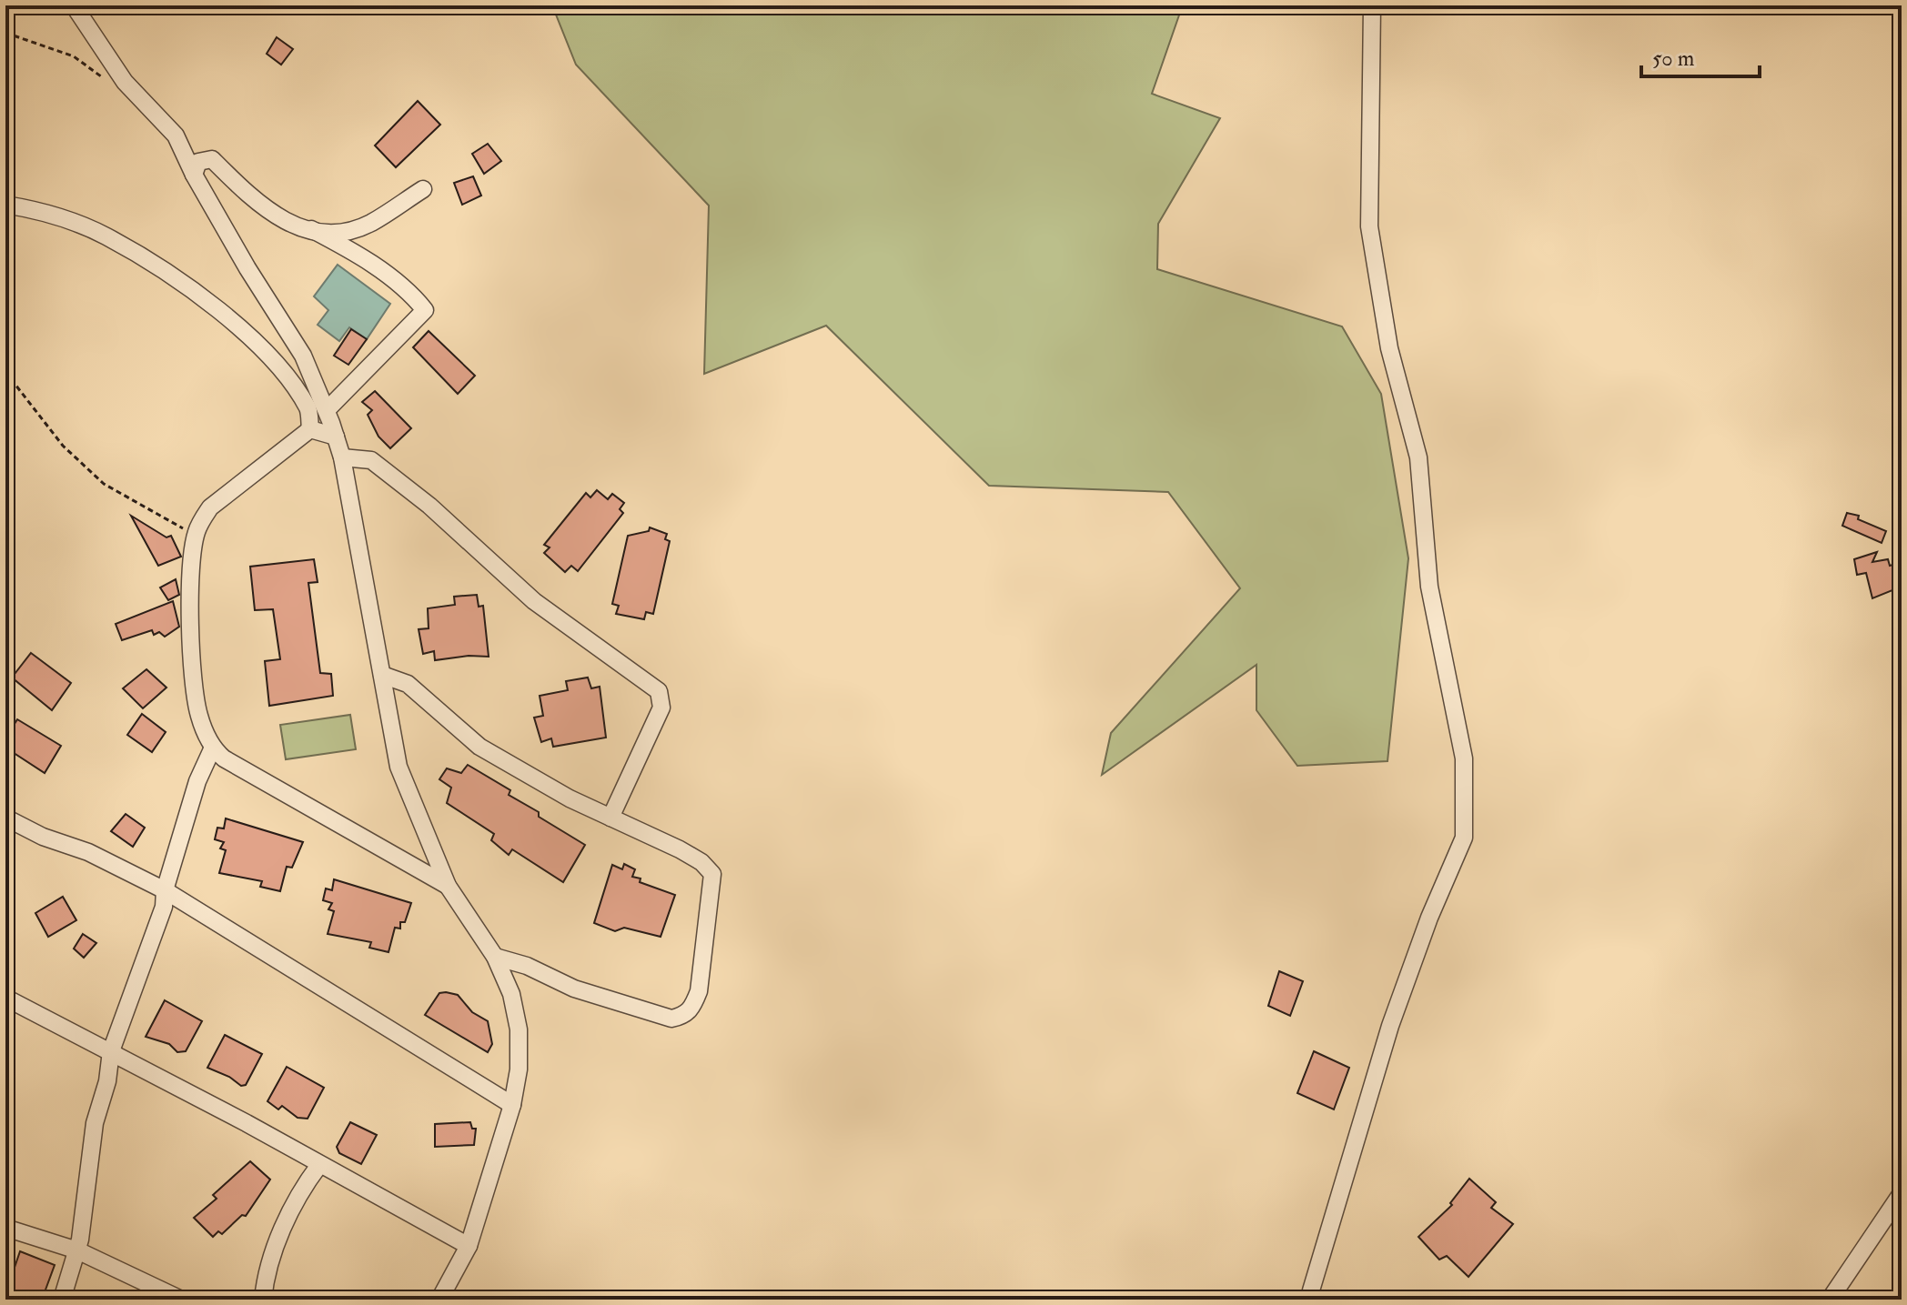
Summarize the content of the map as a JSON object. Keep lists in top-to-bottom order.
{
  "scale_bar": "50 m"
}
